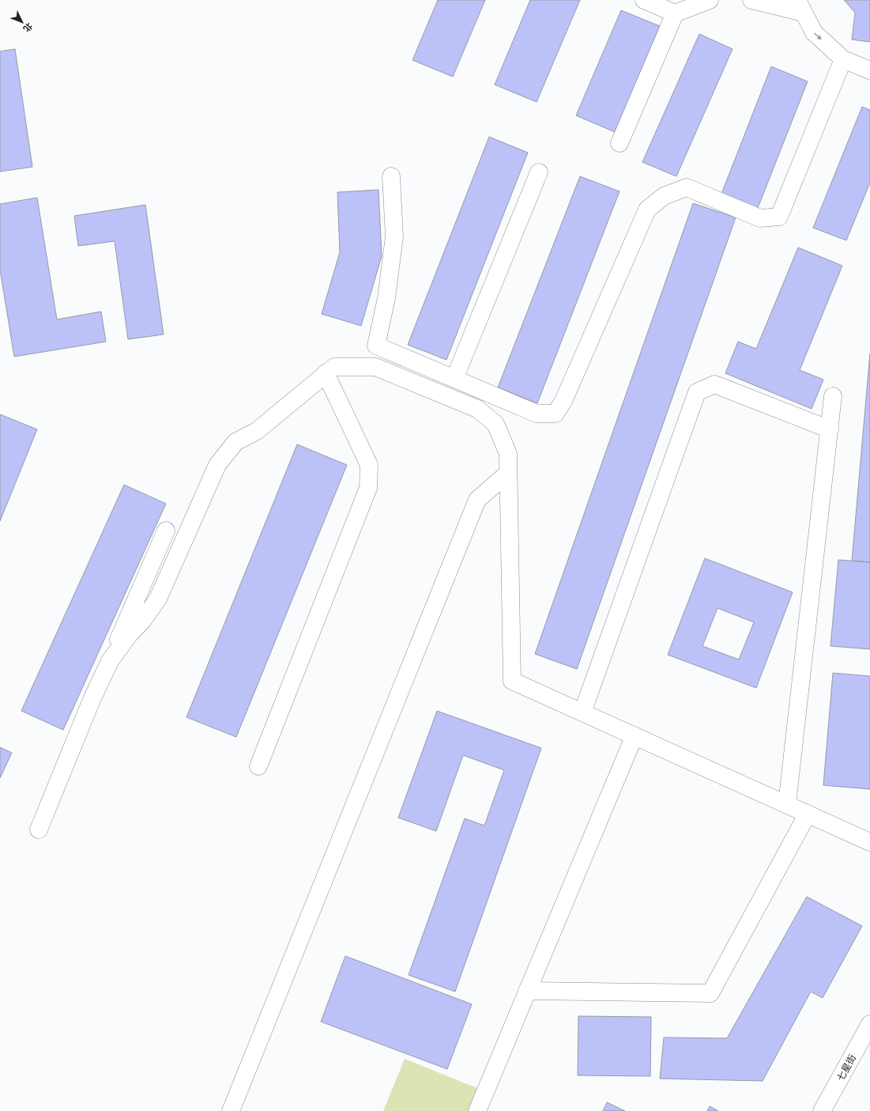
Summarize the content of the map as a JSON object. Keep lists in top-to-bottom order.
{
  "streets": {
    "street": ["七星街"]
  },
  "north": "bottom right"
}
